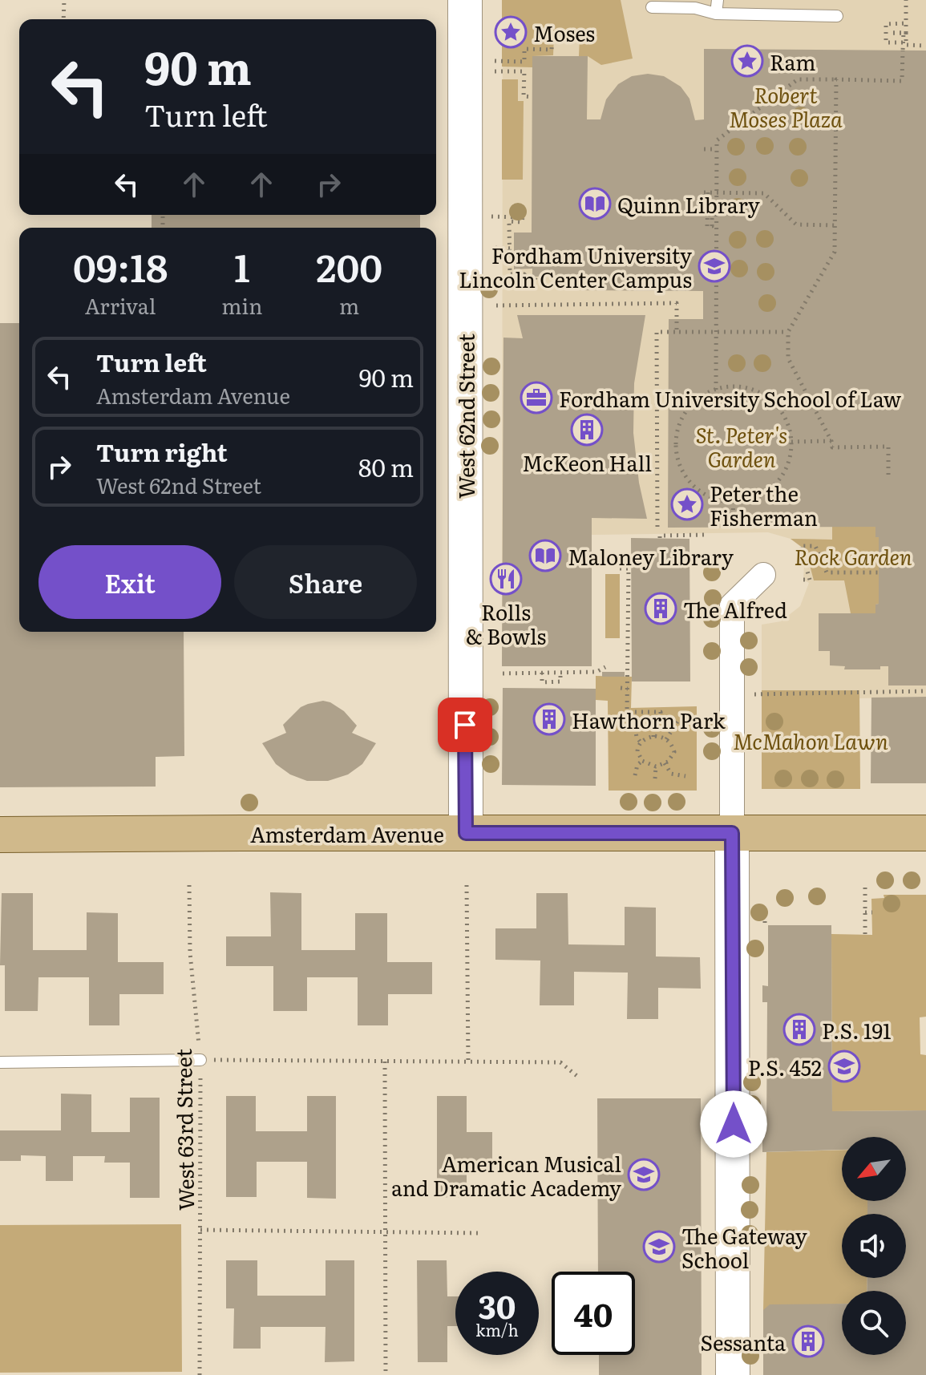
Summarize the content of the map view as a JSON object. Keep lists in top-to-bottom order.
{
  "streets": {
    "main road": ["Amsterdam Avenue"],
    "street": ["West 62nd Street"],
    "path": ["West 63rd Street"]
  },
  "crossings": [
    ["West 62nd Street", "Amsterdam Avenue"]
  ],
  "parks": [
    "Robert Moses Plaza",
    "St. Peter's Garden",
    "Rock Garden",
    "McMahon Lawn"
  ],
  "places": {
    "place": ["Moses", "Ram", "Peter the Fisherman"],
    "library": ["Quinn Library", "Maloney Library"],
    "school or university": [
      "Fordham University Lincoln Center Campus",
      "P.S. 452",
      "American Musical and Dramatic Academy",
      "The Gateway School"
    ],
    "office": ["Fordham University School of Law"],
    "building": [
      "McKeon Hall",
      "The Alfred",
      "Hawthorn Park",
      "P.S. 191",
      "Sessanta"
    ],
    "restaurant": ["Rolls & Bowls"]
  },
  "north": "bottom left",
  "page": {
    "turn": ["90 m", "Turn left"],
    "eta": [
      "09:18",
      "Arrival",
      "1",
      "min",
      "200",
      "m"
    ],
    "list": [
      {
        "name": "Turn left",
        "note": "Amsterdam Avenue",
        "value": "90 m"
      },
      {
        "name": "Turn right",
        "note": "West 62nd Street",
        "value": "80 m"
      }
    ],
    "buttons": ["Exit", "Share"],
    "speed": "30 km/h",
    "limit": "40"
  }
}
